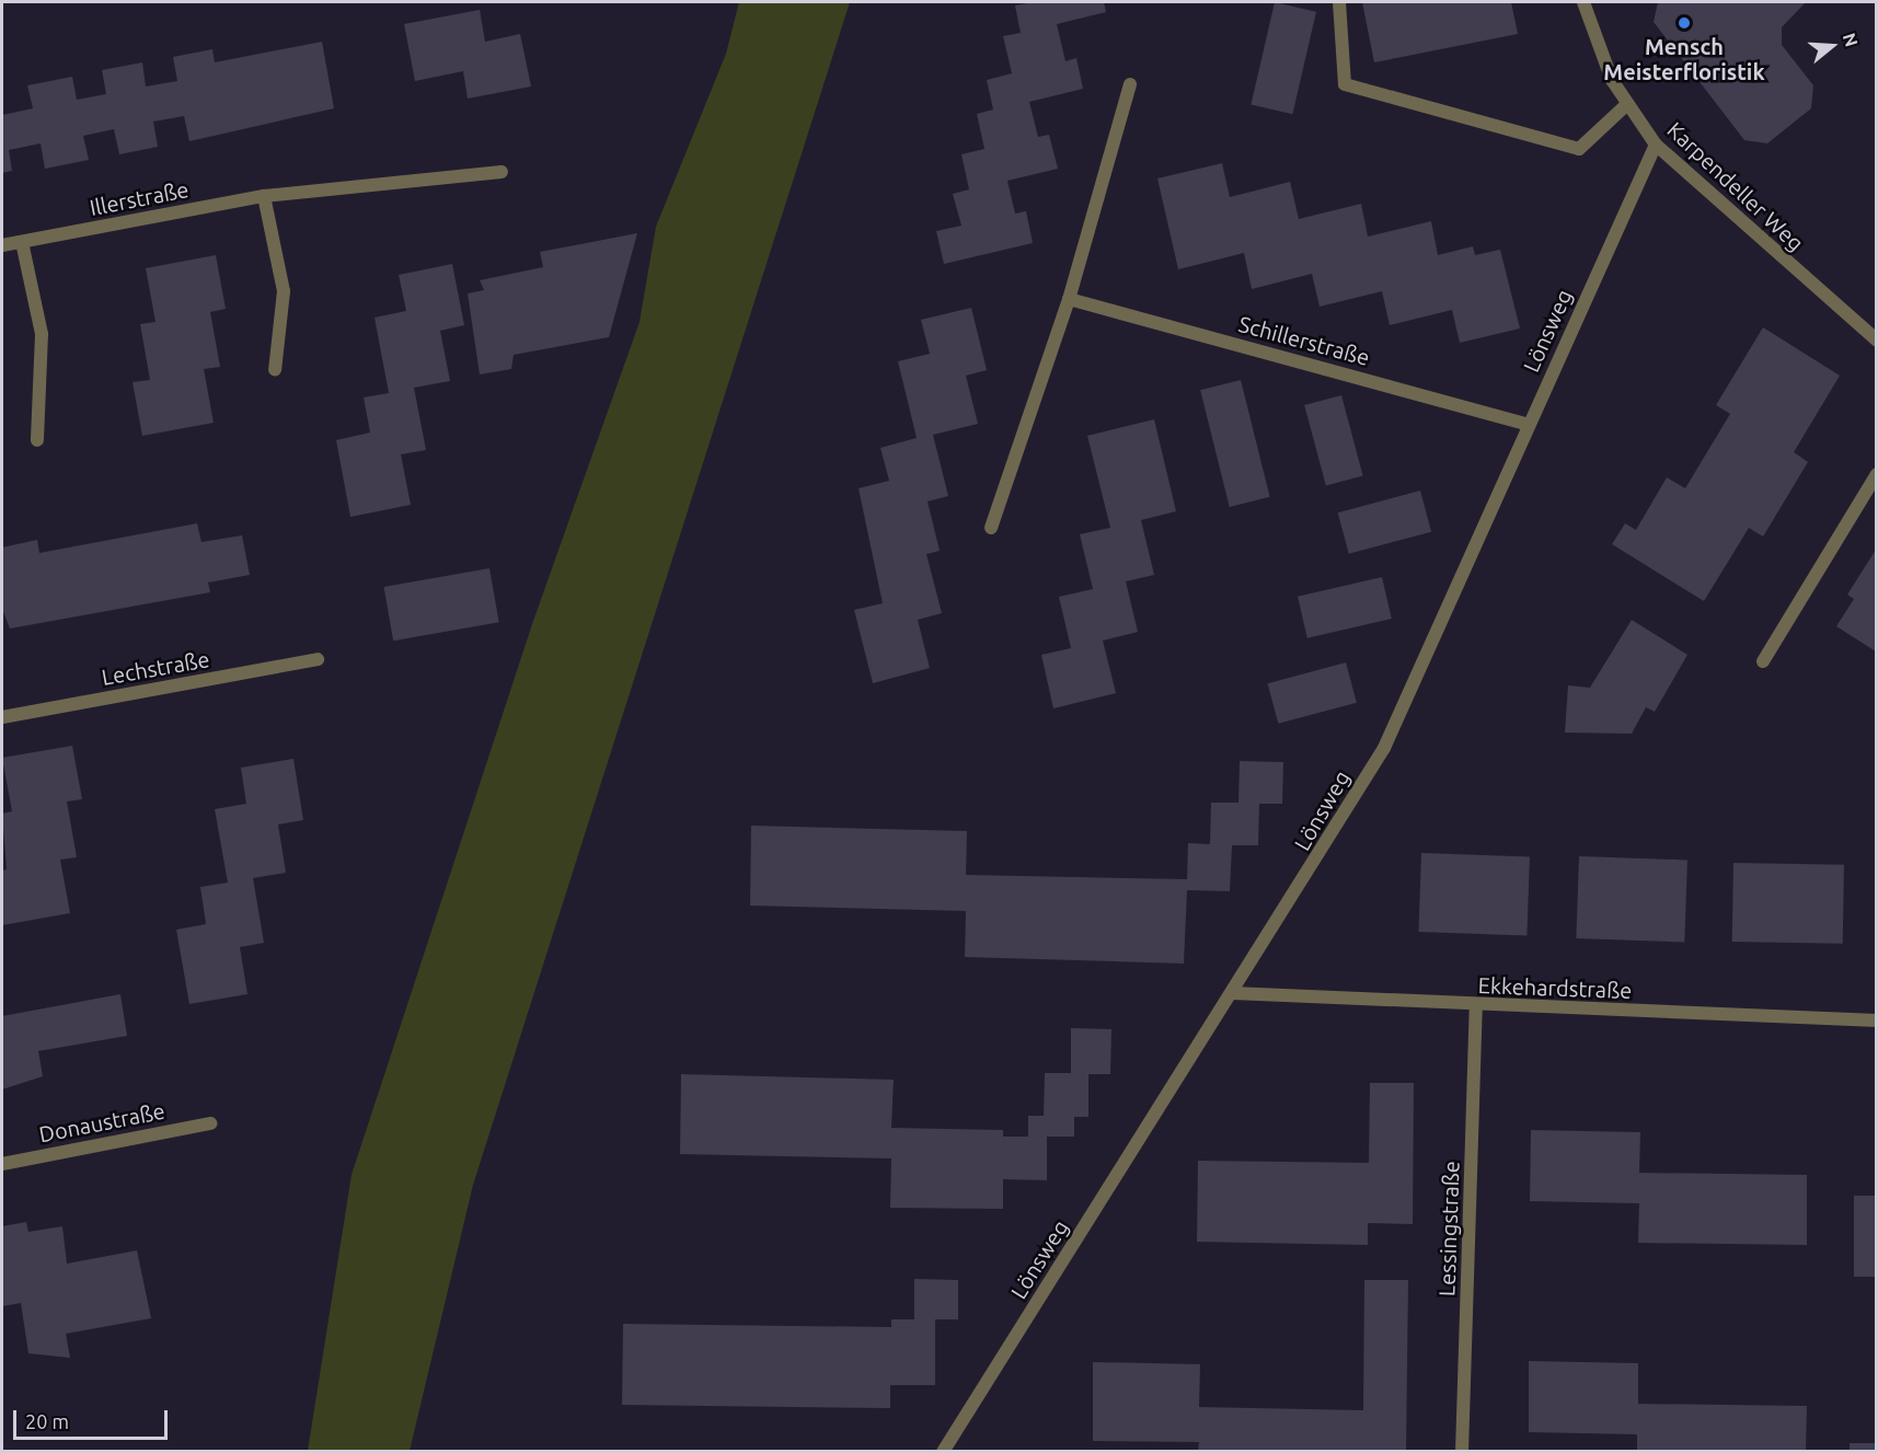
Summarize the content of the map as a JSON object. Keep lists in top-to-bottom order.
{
  "streets": {
    "street": [
      "Karpendeller Weg",
      "Illerstraße",
      "Lönsweg",
      "Schillerstraße",
      "Lechstraße",
      "Ekkehardstraße",
      "Donaustraße",
      "Lessingstraße"
    ]
  },
  "crossings": [
    ["Karpendeller Weg", "Lönsweg"],
    ["Lönsweg", "Schillerstraße"],
    ["Lönsweg", "Ekkehardstraße"],
    ["Ekkehardstraße", "Lessingstraße"]
  ],
  "places": ["Mensch Meisterfloristik"],
  "scale_bar": "20 m",
  "north": "right"
}
